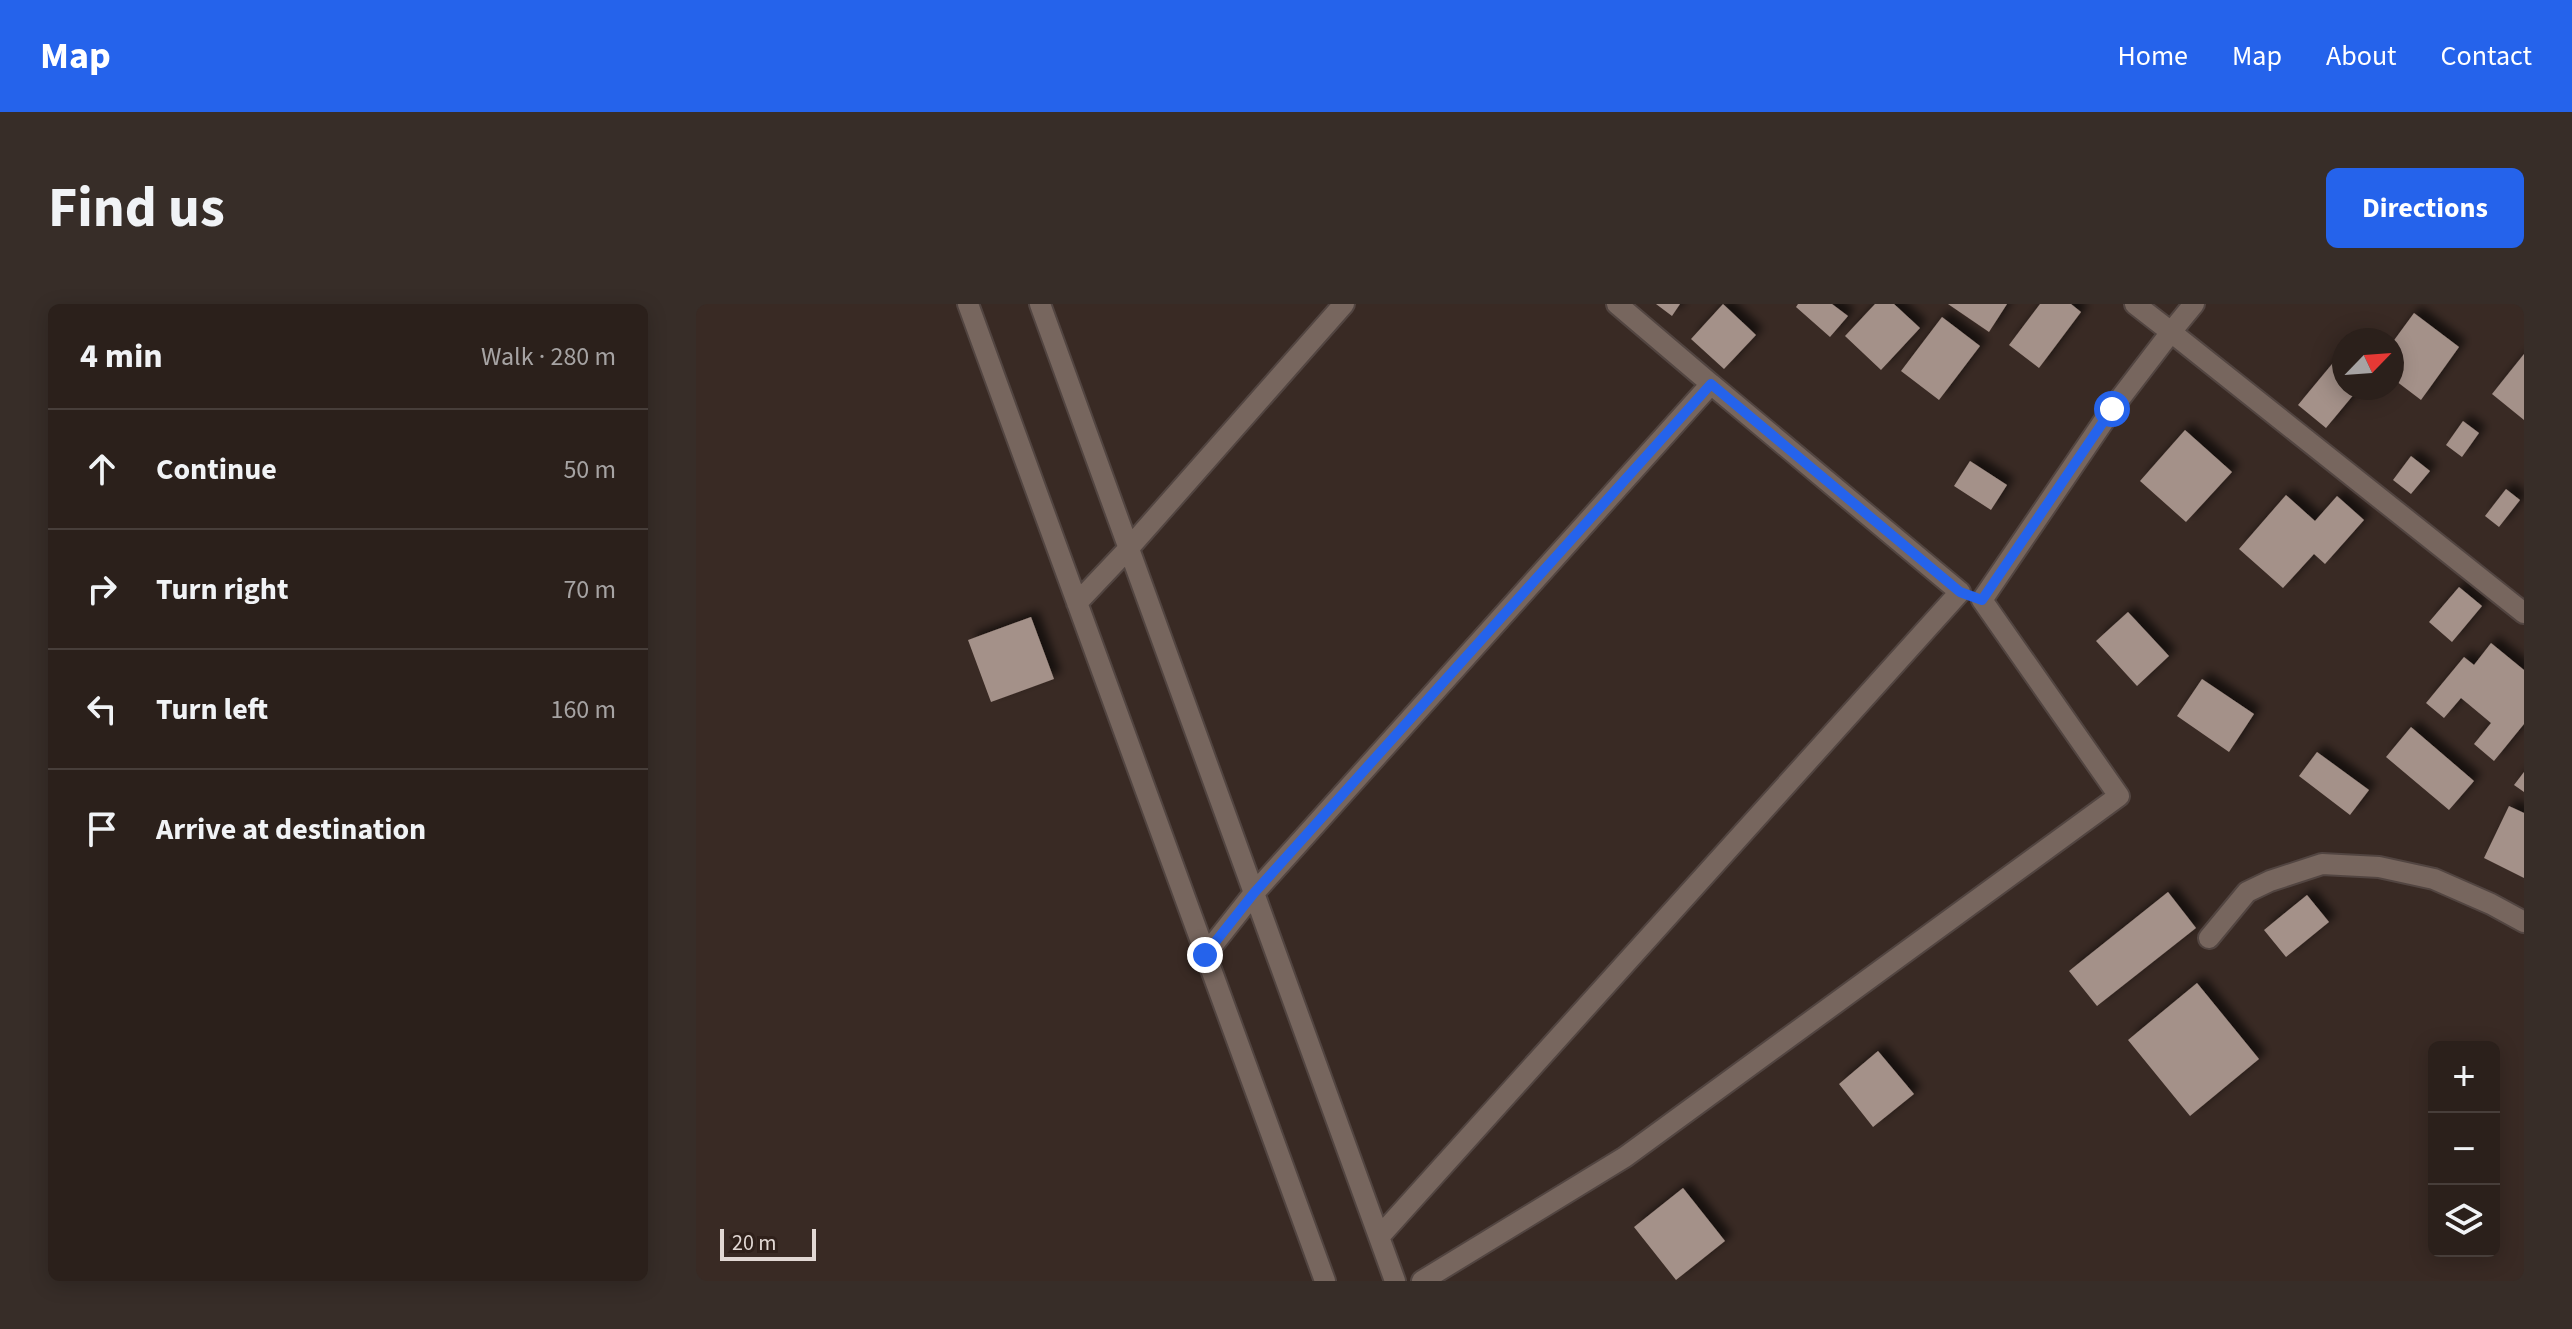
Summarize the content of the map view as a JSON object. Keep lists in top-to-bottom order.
{
  "scale_bar": "20 m",
  "north": "top right",
  "page": {
    "header": "Map",
    "nav": [
      "Home",
      "Map",
      "About",
      "Contact"
    ],
    "buttons": "Directions",
    "title": "Find us",
    "heading": ["4 min", "Walk · 280 m"],
    "list": [
      ["Continue", "50 m"],
      ["Turn right", "70 m"],
      ["Turn left", "160 m"],
      "Arrive at destination"
    ],
    "map_buttons": ["+", "−"],
    "scale": "20 m"
  }
}
